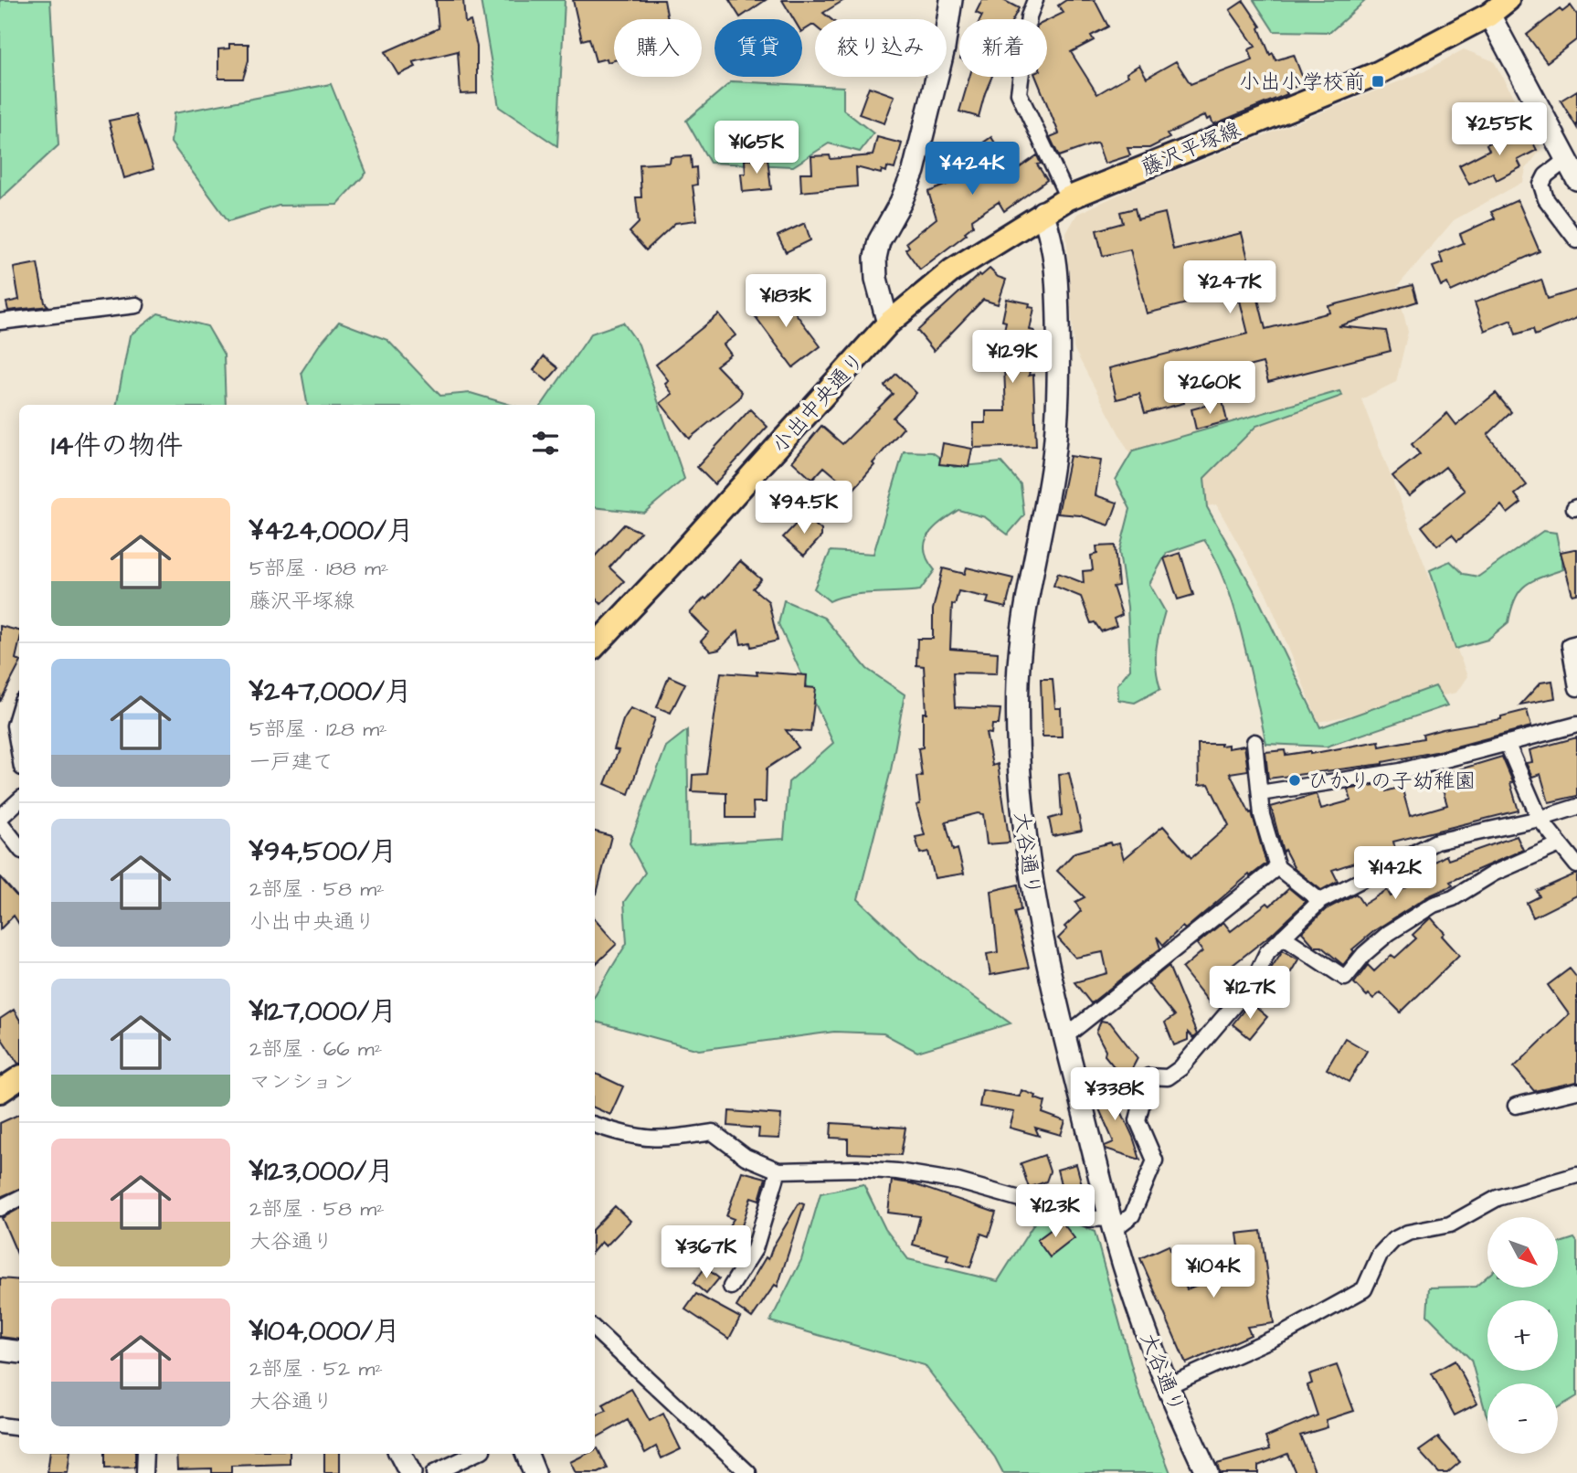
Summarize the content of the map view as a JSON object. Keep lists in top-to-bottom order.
{
  "streets": {
    "main road": ["藤沢平塚線", "小出中央通り"],
    "street": ["大谷通り"]
  },
  "crossings": [
    ["藤沢平塚線", "小出中央通り"],
    ["藤沢平塚線", "大谷通り"]
  ],
  "places": {
    "transit": ["小出小学校前"],
    "other": ["ひかりの子幼稚園"]
  },
  "north": "bottom right",
  "page": {
    "chip": [
      "購入",
      "賃貸",
      "絞り込み",
      "新着"
    ],
    "price": [
      "¥255K",
      "¥165K",
      "¥424K",
      "¥247K",
      "¥183K",
      "¥129K",
      "¥260K",
      "¥94.5K",
      "¥142K",
      "¥127K",
      "¥338K",
      "¥123K",
      "¥367K",
      "¥104K"
    ],
    "heading": "14件の物件",
    "list": [
      {
        "name": "¥424,000/月",
        "note": "5部屋 · 188 m² · 藤沢平塚線"
      },
      {
        "name": "¥247,000/月",
        "note": "5部屋 · 128 m² · 一戸建て"
      },
      {
        "name": "¥94,500/月",
        "note": "2部屋 · 58 m² · 小出中央通り"
      },
      {
        "name": "¥127,000/月",
        "note": "2部屋 · 66 m² · マンション"
      },
      {
        "name": "¥123,000/月",
        "note": "2部屋 · 58 m² · 大谷通り"
      },
      {
        "name": "¥104,000/月",
        "note": "2部屋 · 52 m² · 大谷通り"
      }
    ],
    "map_buttons": ["+", "−"]
  }
}
